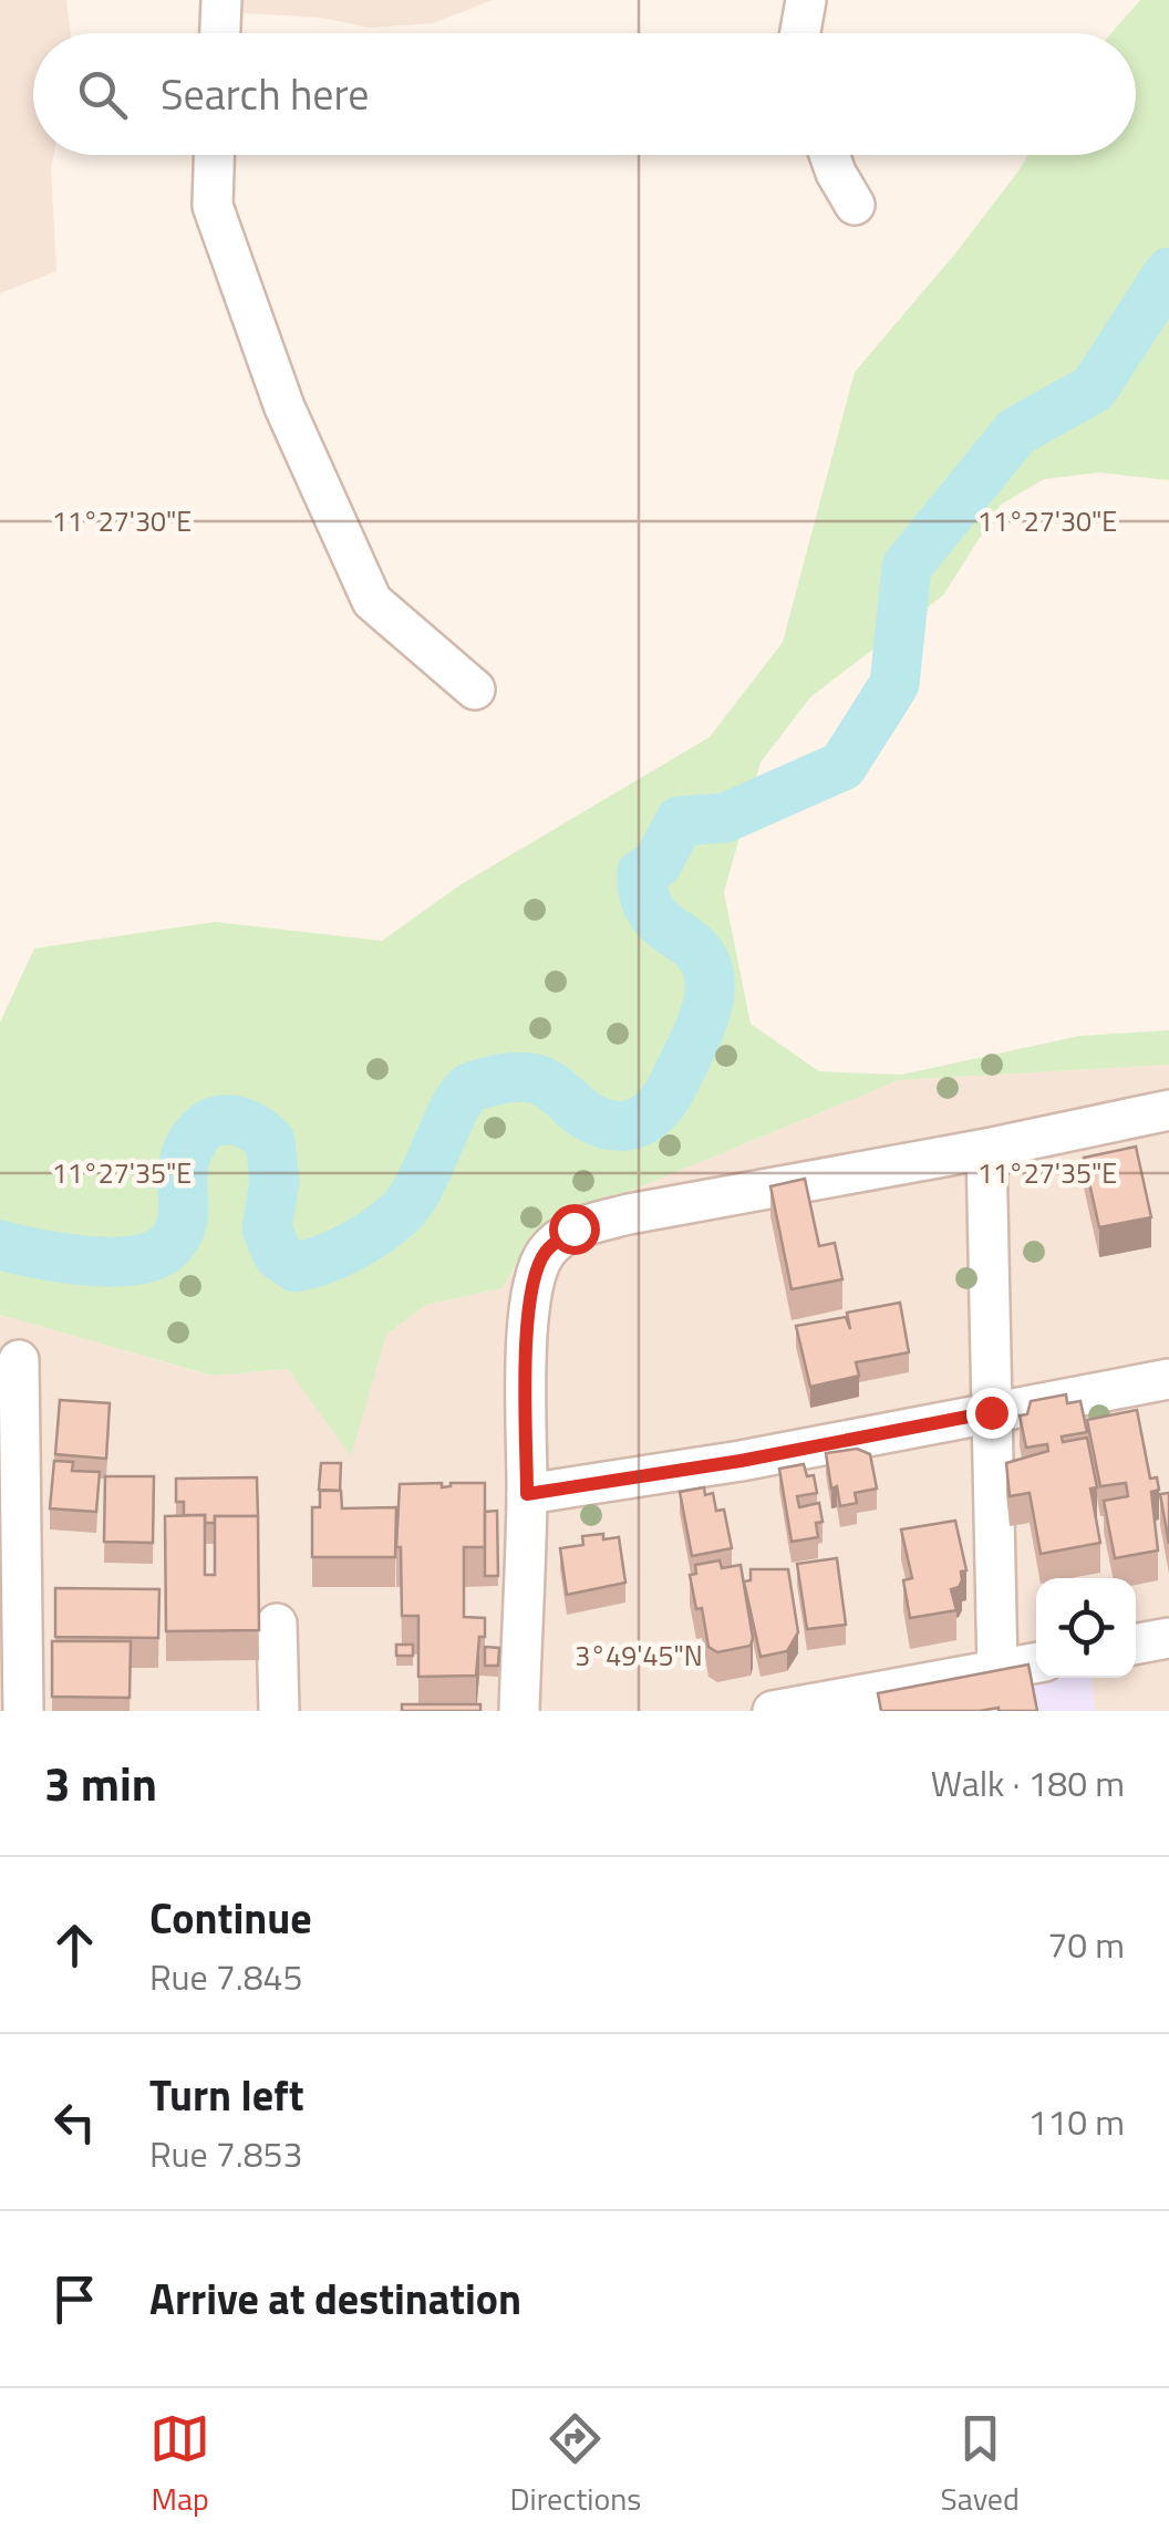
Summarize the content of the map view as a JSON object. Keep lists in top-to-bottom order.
{
  "page": {
    "search": "Search here",
    "heading": ["3 min", "Walk · 180 m"],
    "list": [
      ["Continue", "Rue 7.845", "70 m"],
      ["Turn left", "Rue 7.853", "110 m"],
      "Arrive at destination"
    ],
    "nav": ["Map", "Directions", "Saved"]
  },
  "coordinates": ["11°27'30\"E", "11°27'35\"E", "3°49'45\"N"]
}
